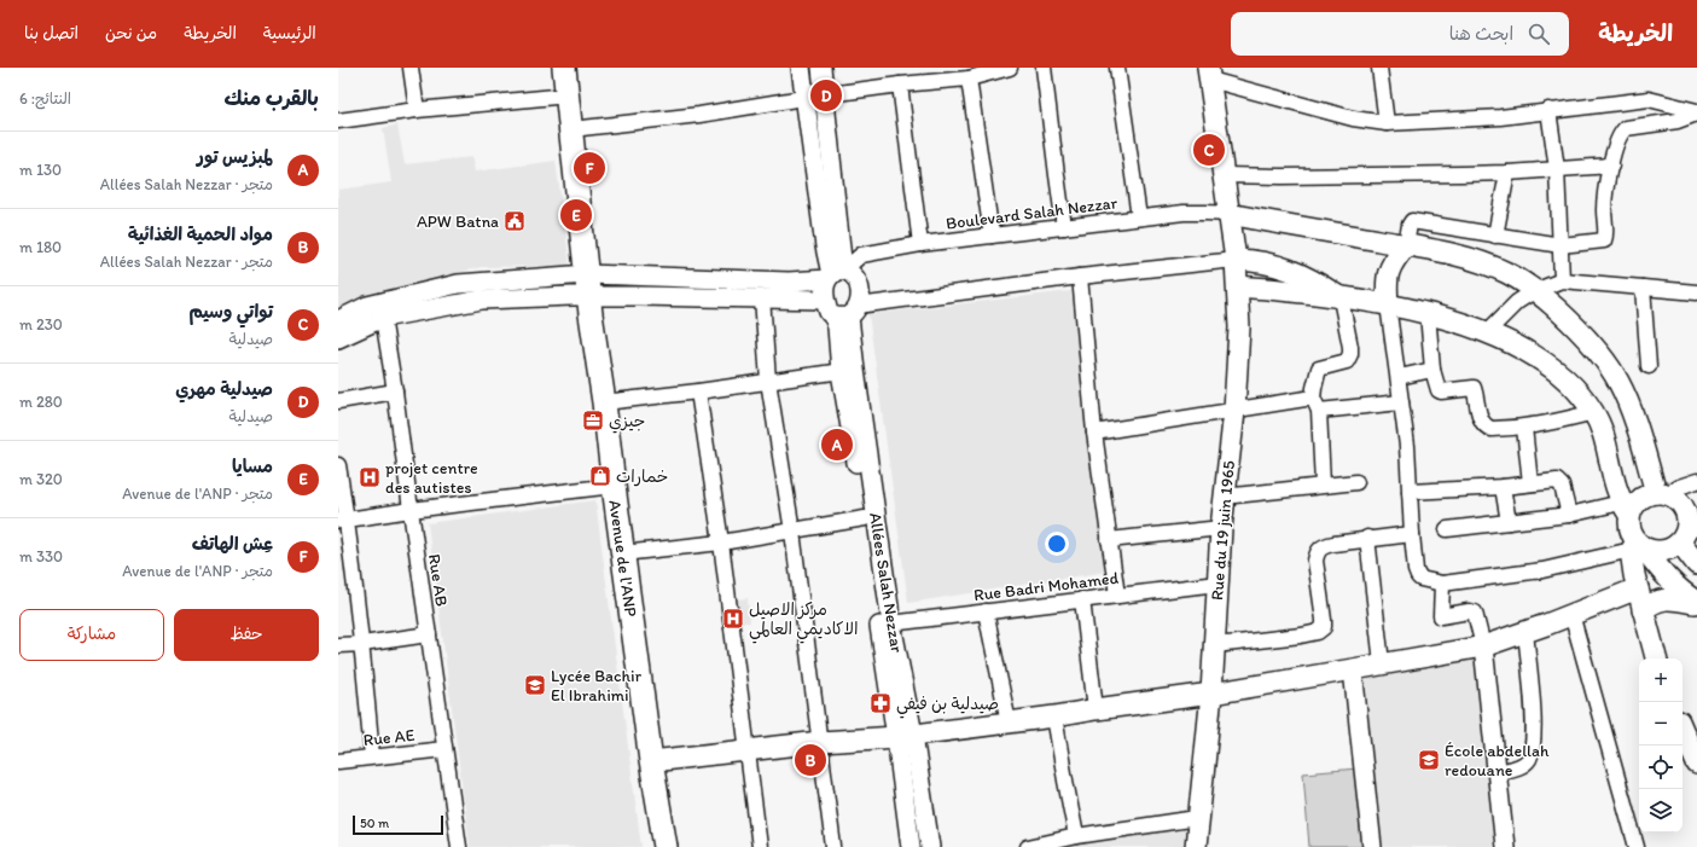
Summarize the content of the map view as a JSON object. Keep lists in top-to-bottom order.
{
  "streets": {
    "main road": ["Rue du 19 juin 1965", "Avenue de l'ANP"],
    "street": [
      "Boulevard Salah Nezzar",
      "Rue AB",
      "Allées Salah Nezzar",
      "Rue Badri Mohamed",
      "Rue AE"
    ]
  },
  "crossings": [
    ["Boulevard Salah Nezzar", "Rue du 19 juin 1965"],
    ["Boulevard Salah Nezzar", "Allées Salah Nezzar"],
    ["Rue du 19 juin 1965", "Rue Badri Mohamed"],
    ["Rue AB", "Rue AE"],
    ["Allées Salah Nezzar", "Rue Badri Mohamed"]
  ],
  "places": {
    "public building": ["APW Batna"],
    "office": ["جيزي"],
    "shop": ["خمارات"],
    "hospital": ["projet centre des autistes", "مركز الاصيل الاكاديمي العالمي"],
    "school or university": ["Lycée Bachir El Ibrahimi", "École abdellah redouane"],
    "pharmacy": ["صيدلية بن فيفي"]
  },
  "scale_bar": "50 m",
  "page": {
    "header": "الخريطة",
    "search": "ابحث هنا",
    "nav": [
      "الرئيسية",
      "الخريطة",
      "من نحن",
      "اتصل بنا"
    ],
    "heading": ["بالقرب منك", "النتائج: 6"],
    "pins": [
      "D",
      "C",
      "F",
      "E",
      "A",
      "B"
    ],
    "list": [
      {
        "mark": "A",
        "name": "لمبزيس تور",
        "note": "متجر · Allées Salah Nezzar",
        "value": "130 m"
      },
      {
        "mark": "B",
        "name": "مواد الحمية الغذائية",
        "note": "متجر · Allées Salah Nezzar",
        "value": "180 m"
      },
      {
        "mark": "C",
        "name": "تواتي وسيم",
        "note": "صيدلية",
        "value": "230 m"
      },
      {
        "mark": "D",
        "name": "صيدلية مهري",
        "note": "صيدلية",
        "value": "280 m"
      },
      {
        "mark": "E",
        "name": "مسايا",
        "note": "متجر · Avenue de l'ANP",
        "value": "320 m"
      },
      {
        "mark": "F",
        "name": "عِش الهاتف",
        "note": "متجر · Avenue de l'ANP",
        "value": "330 m"
      }
    ],
    "buttons": ["حفظ", "مشاركة"],
    "map_buttons": ["+", "−"],
    "scale": "50 m"
  }
}
